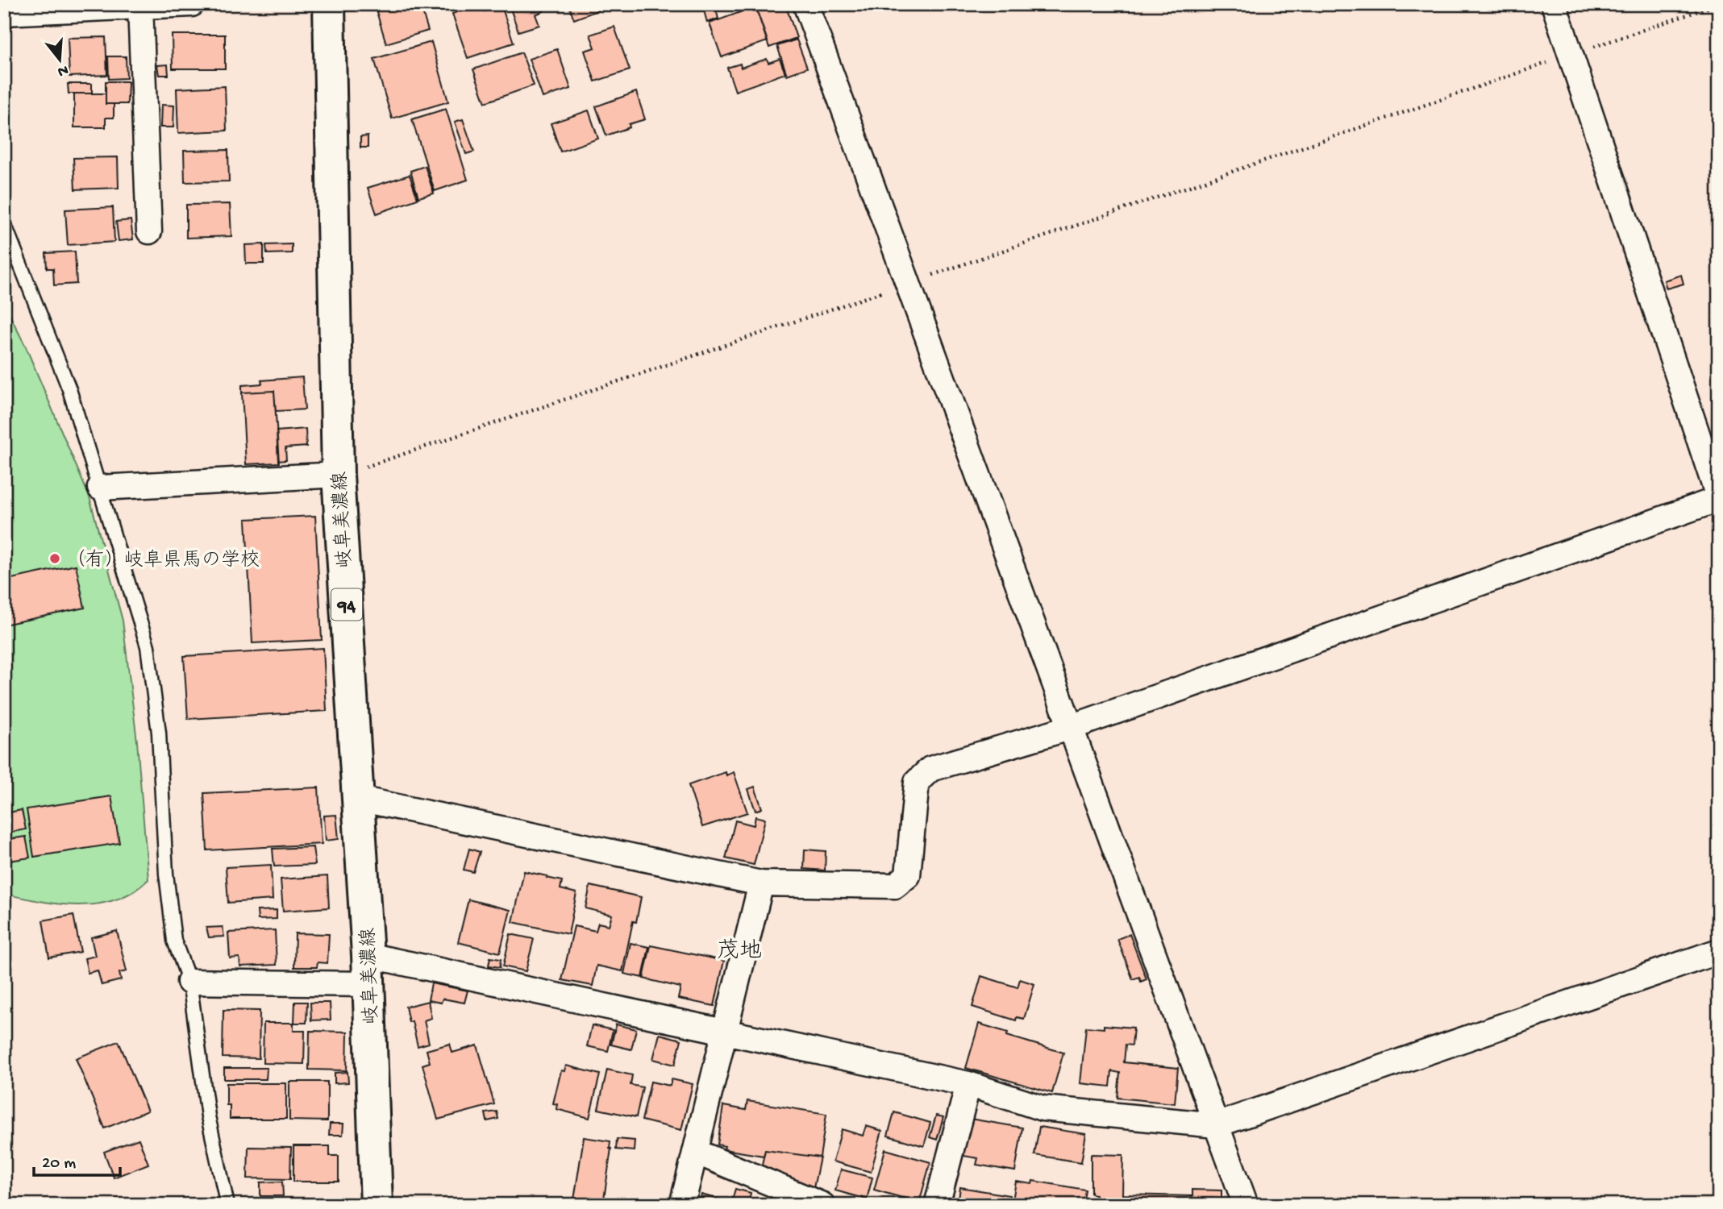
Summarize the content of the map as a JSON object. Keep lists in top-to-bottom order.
{
  "streets": {
    "main road": ["岐阜美濃線", "94"]
  },
  "districts": ["茂地"],
  "places": ["（有）岐阜県馬の学校"],
  "scale_bar": "20 m",
  "north": "bottom"
}
